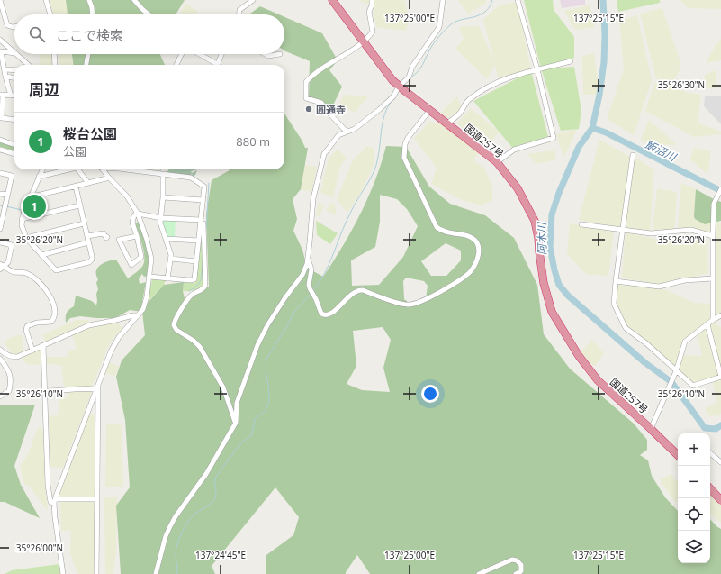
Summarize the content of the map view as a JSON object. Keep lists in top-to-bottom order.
{
  "streets": {
    "highway": ["国道257号"]
  },
  "water": ["飯沼川", "阿木川"],
  "places": ["圓通寺"],
  "page": {
    "search": "ここで検索",
    "heading": "周辺",
    "list": [
      {
        "mark": "1",
        "name": "桜台公園",
        "note": "公園",
        "value": "880 m"
      }
    ],
    "pins": "1",
    "map_buttons": ["+", "−"]
  },
  "coordinates": [
    "137°25'00\"E",
    "137°25'15\"E",
    "35°26'30\"N",
    "35°26'20\"N",
    "35°26'10\"N",
    "35°26'00\"N",
    "137°24'45\"E"
  ]
}
